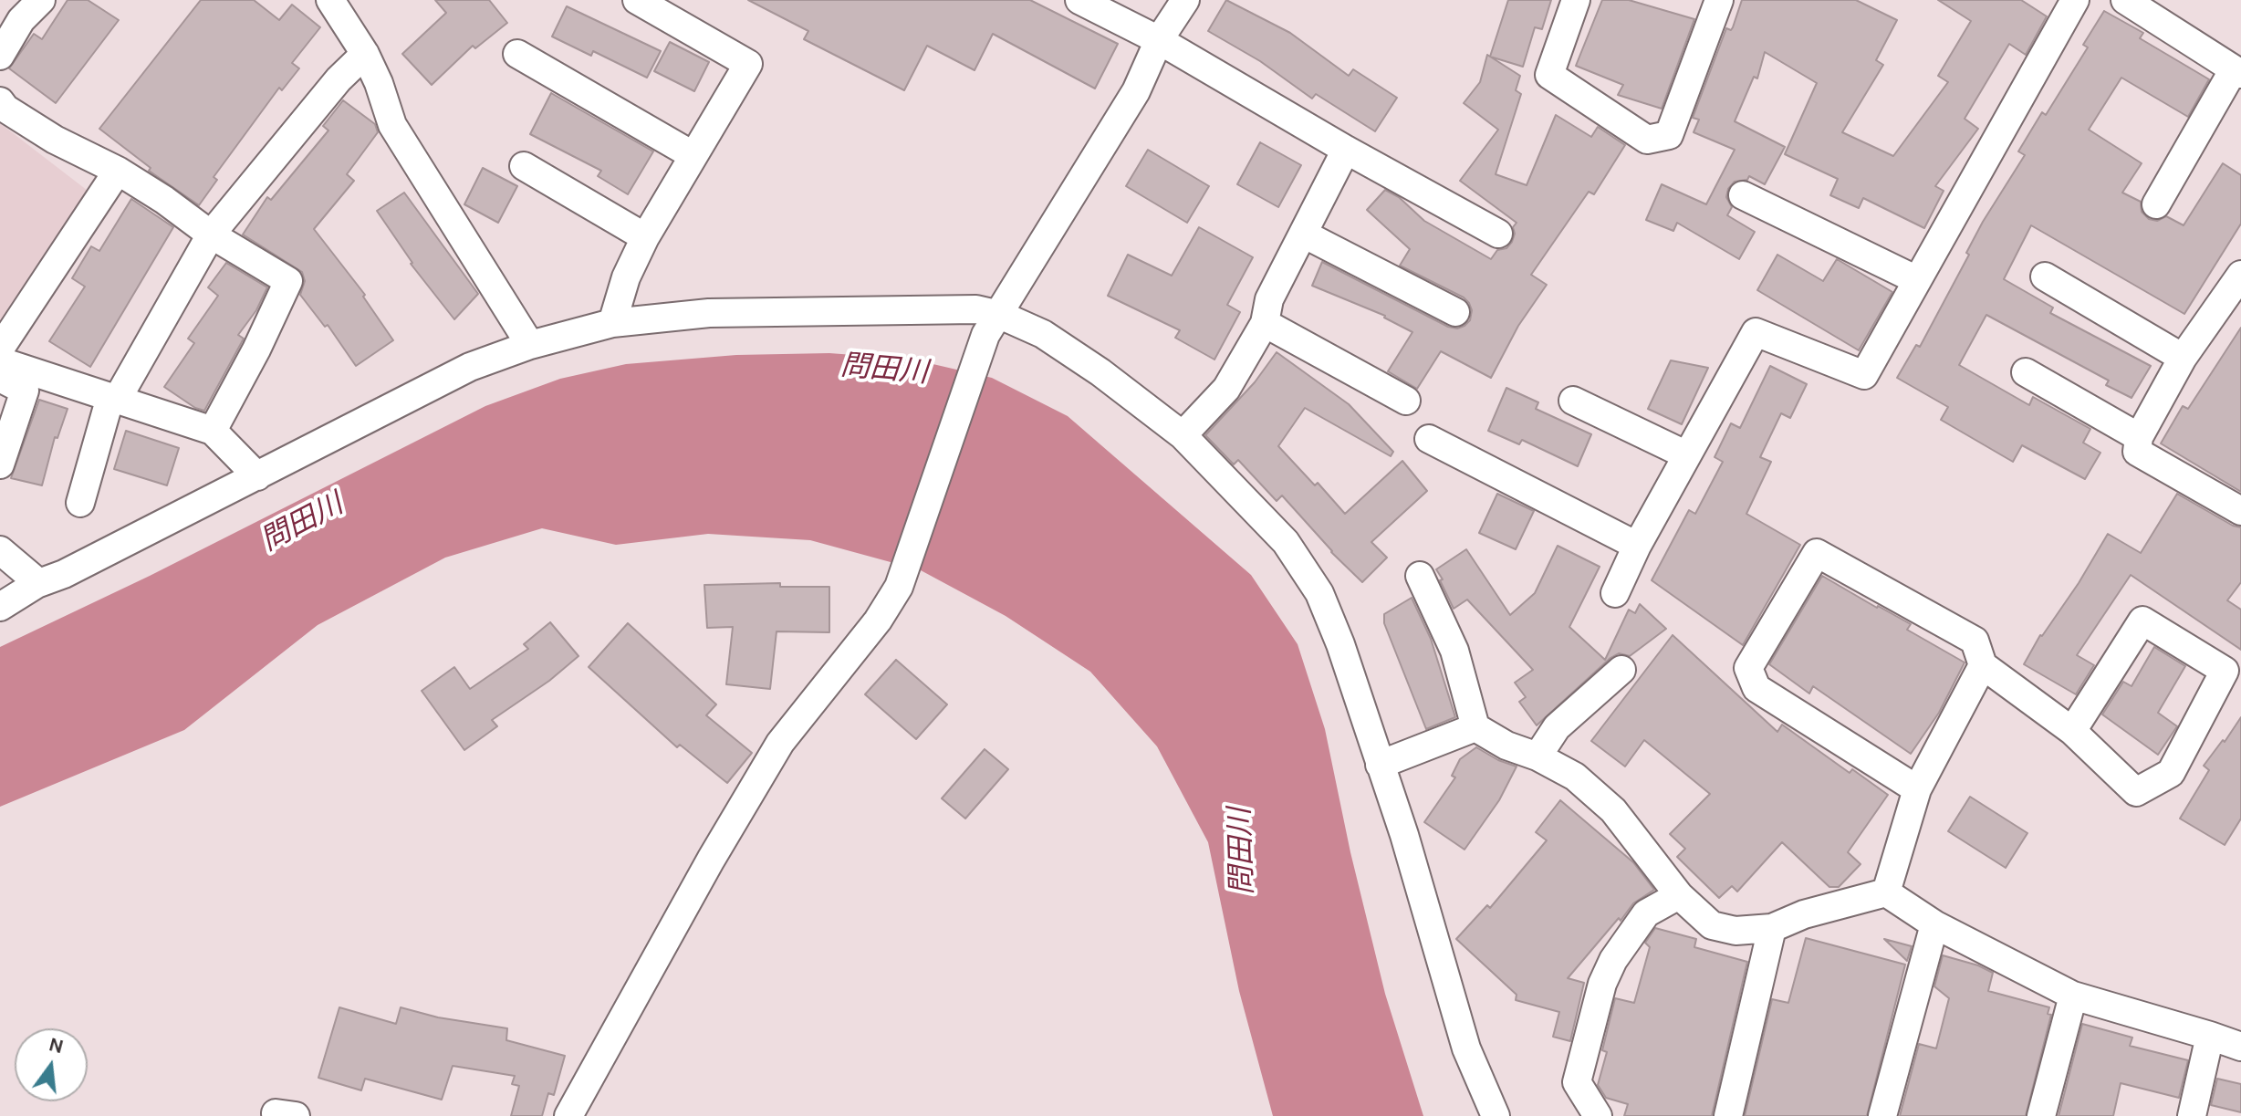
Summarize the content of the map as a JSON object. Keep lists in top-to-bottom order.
{
  "water": ["問田川"],
  "north": "top"
}
